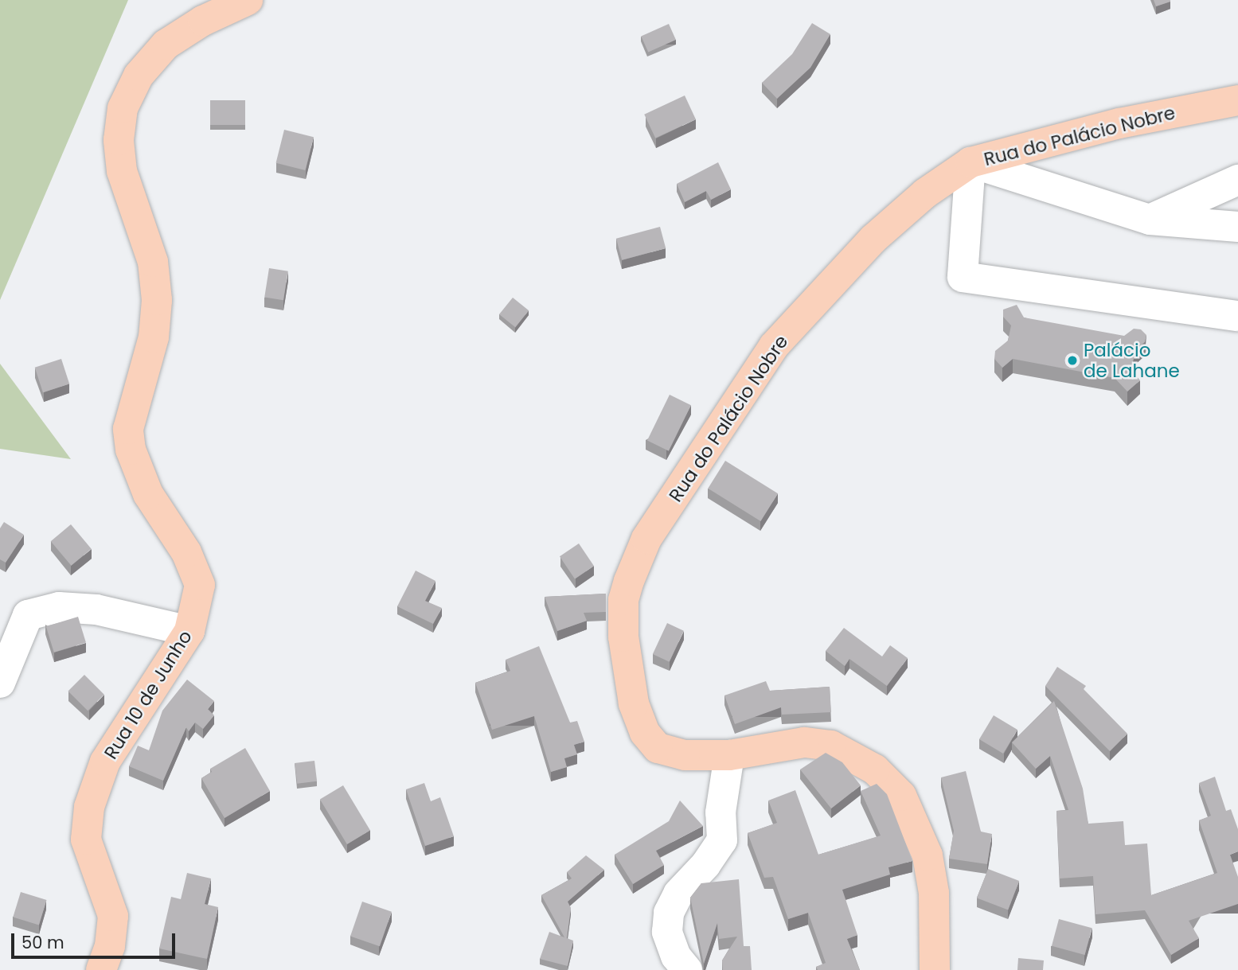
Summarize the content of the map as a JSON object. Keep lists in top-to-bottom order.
{
  "streets": {
    "main road": ["Rua do Palácio Nobre", "Rua 10 de Junho"]
  },
  "places": ["Palácio de Lahane"],
  "scale_bar": "50 m"
}
